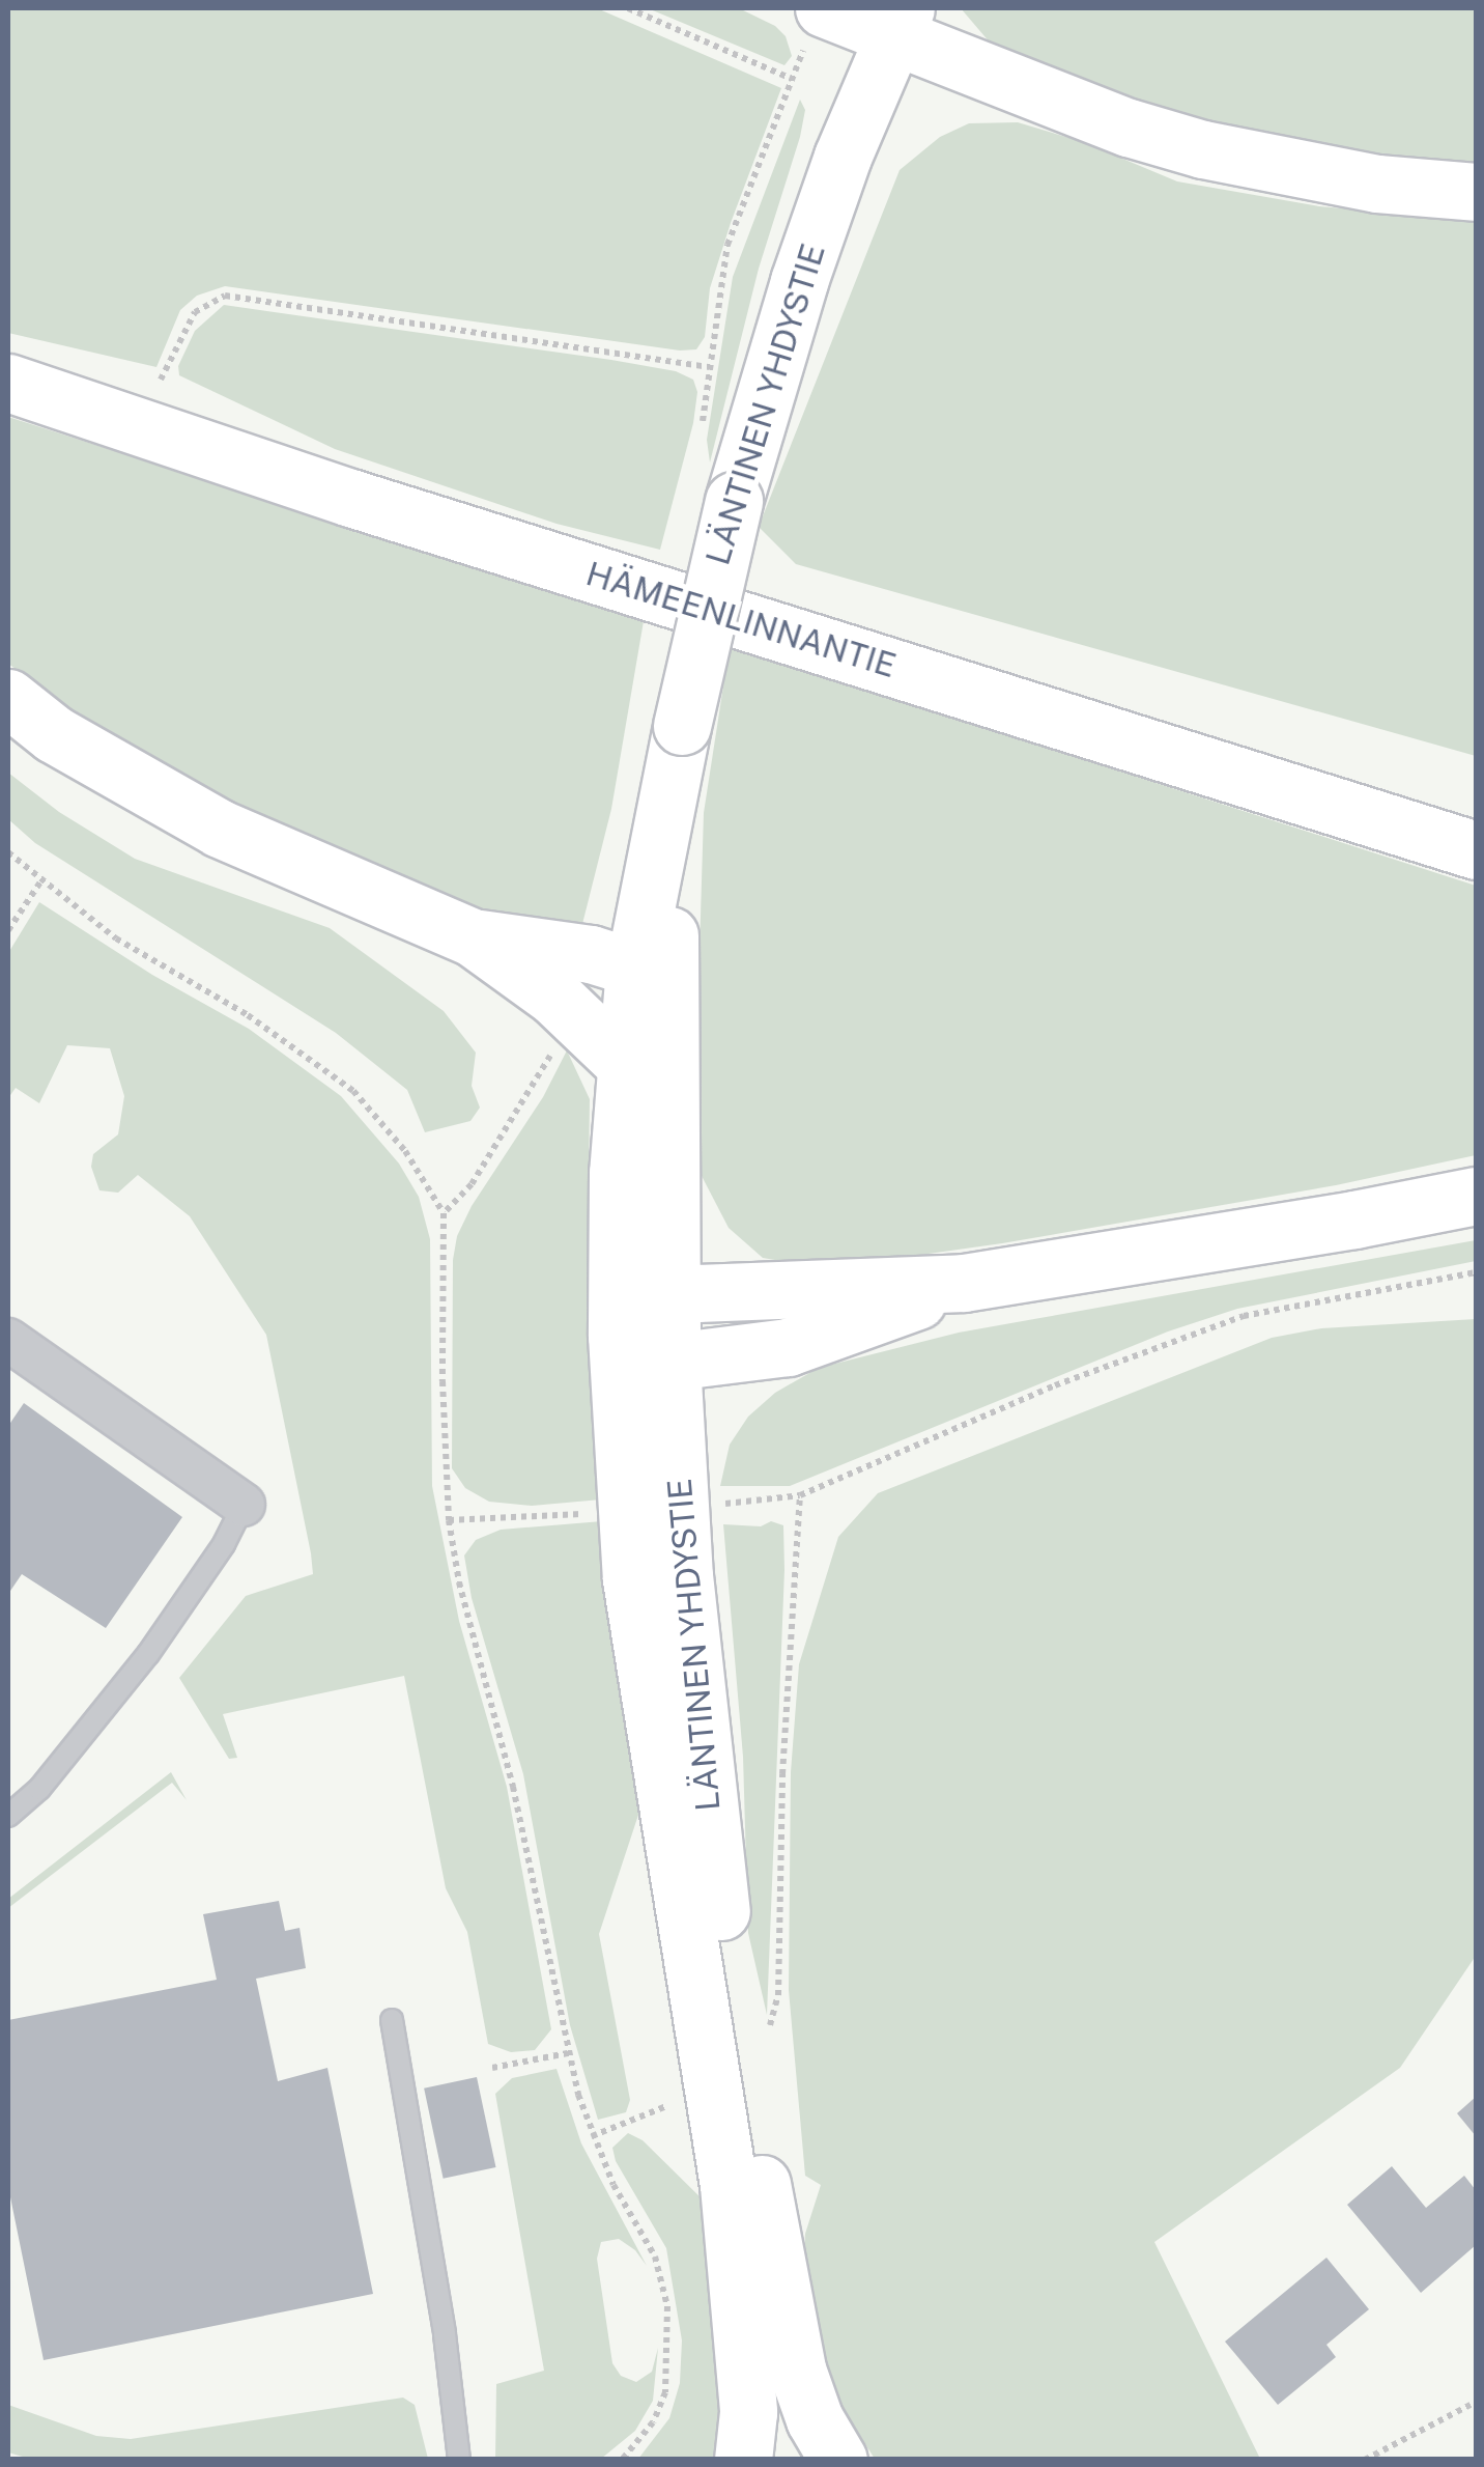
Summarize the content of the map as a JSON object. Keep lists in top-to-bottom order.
{
  "streets": {
    "main road": ["LÄNTINEN YHDYSTIE", "HÄMEENLINNANTIE"]
  }
}
